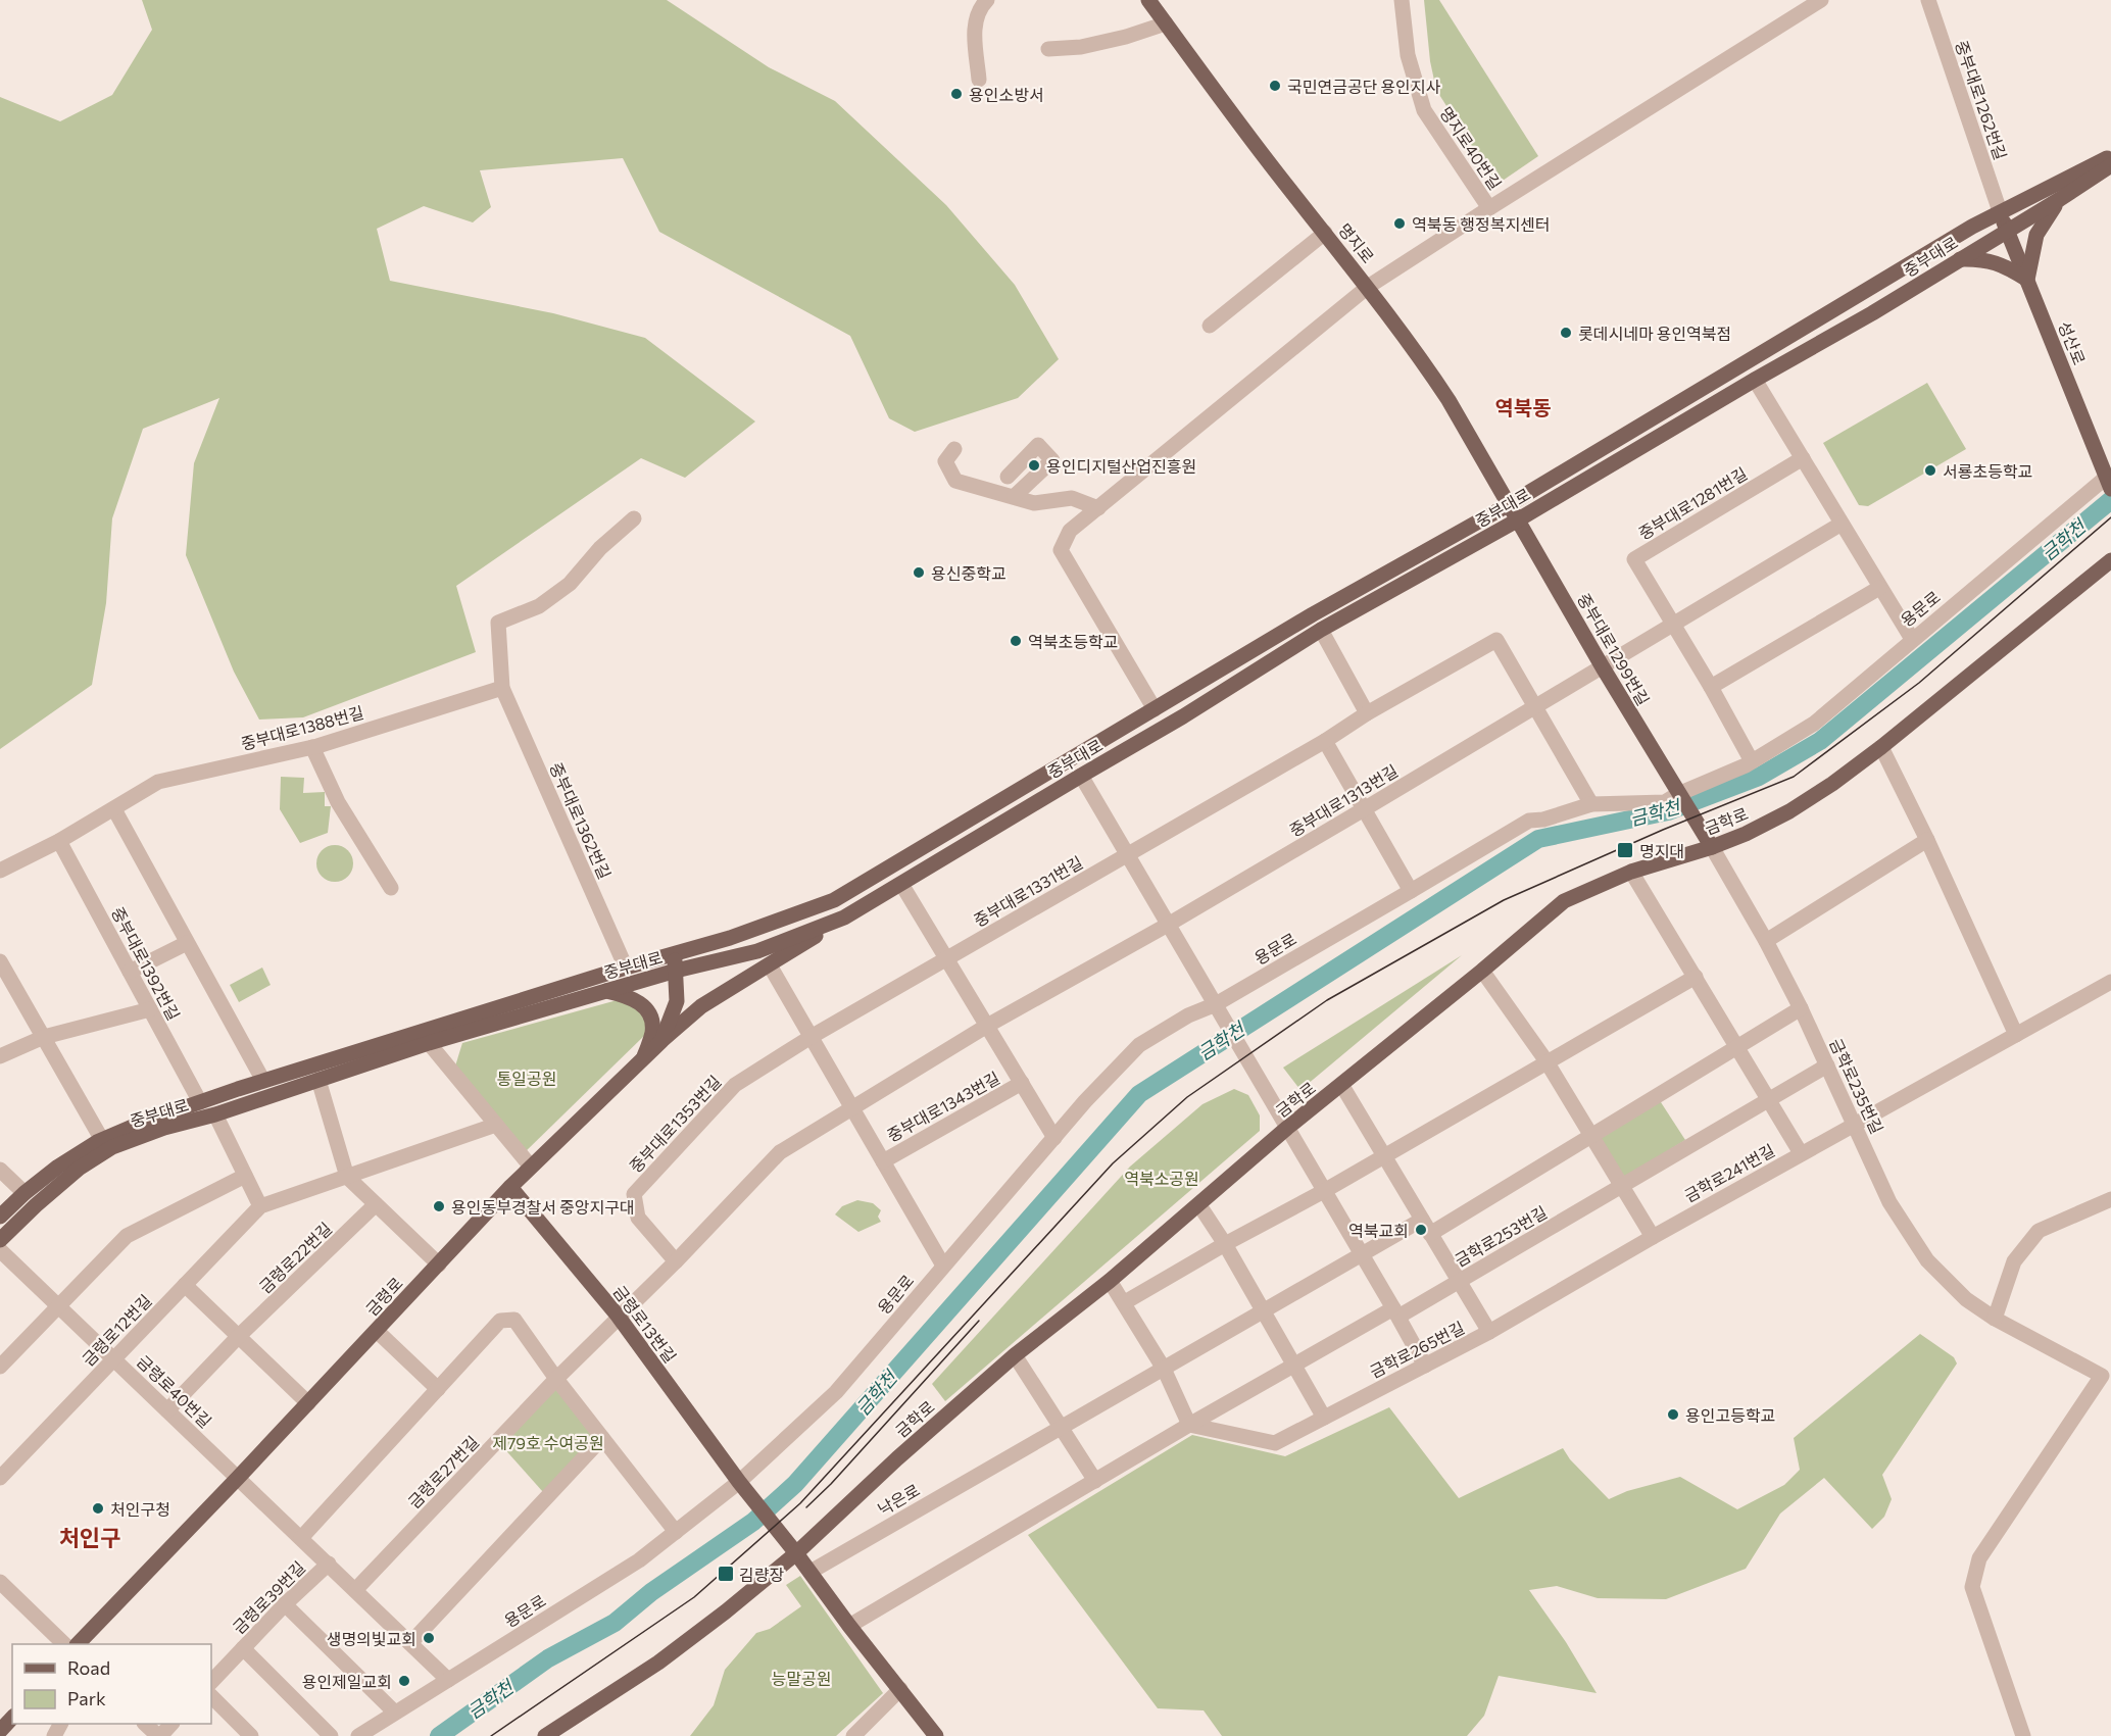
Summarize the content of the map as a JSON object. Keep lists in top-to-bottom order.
{
  "streets": {
    "main road": [
      "명지로",
      "중부대로",
      "성산로",
      "중부대로1299번길",
      "금학로",
      "금령로",
      "금령로13번길"
    ],
    "street": [
      "중부대로1262번길",
      "명지로40번길",
      "중부대로1281번길",
      "용문로",
      "중부대로1388번길",
      "중부대로1313번길",
      "중부대로1362번길",
      "중부대로1331번길",
      "중부대로1392번길",
      "금학로235번길",
      "중부대로1343번길",
      "중부대로1353번길",
      "금학로241번길",
      "금학로253번길",
      "금령로22번길",
      "금령로12번길",
      "금학로265번길",
      "금령로40번길",
      "금령로27번길",
      "낙은로",
      "금령로39번길"
    ]
  },
  "crossings": [
    ["중부대로1262번길", "중부대로"],
    ["중부대로1262번길", "성산로"],
    ["명지로", "중부대로"],
    ["명지로", "중부대로1299번길"],
    ["중부대로", "성산로"],
    ["중부대로", "중부대로1299번길"],
    ["중부대로", "중부대로1362번길"],
    ["중부대로", "중부대로1392번길"],
    ["중부대로", "중부대로1343번길"],
    ["중부대로", "금령로"],
    ["성산로", "용문로"],
    ["용문로", "중부대로1299번길"],
    ["용문로", "중부대로1343번길"],
    ["용문로", "금령로13번길"],
    ["용문로", "금령로39번길"],
    ["중부대로1299번길", "중부대로1313번길"],
    ["중부대로1299번길", "금학로"],
    ["중부대로1299번길", "금학로235번길"],
    ["중부대로1388번길", "중부대로1362번길"],
    ["중부대로1388번길", "중부대로1392번길"],
    ["금학로", "금학로235번길"],
    ["금학로", "금학로241번길"],
    ["금학로", "금령로13번길"],
    ["금학로", "금학로265번길"],
    ["중부대로1331번길", "중부대로1343번길"],
    ["금학로253번길", "금학로265번길"],
    ["금령로22번길", "금령로40번길"],
    ["금령로", "금령로13번길"],
    ["금령로", "금령로40번길"],
    ["금령로", "금령로39번길"],
    ["금령로13번길", "금령로27번길"],
    ["금령로12번길", "금령로40번길"],
    ["금학로265번길", "낙은로"],
    ["금령로40번길", "금령로39번길"],
    ["금령로27번길", "금령로39번길"]
  ],
  "districts": ["역북동", "처인구"],
  "water": ["금학천"],
  "parks": [
    "통일공원",
    "역북소공원",
    "제79호 수여공원",
    "능말공원"
  ],
  "places": {
    "other": [
      "국민연금공단 용인지사",
      "용인소방서",
      "역북동 행정복지센터",
      "롯데시네마 용인역북점",
      "용인디지털산업진흥원",
      "서룡초등학교",
      "용신중학교",
      "역북초등학교",
      "용인동부경찰서 중앙지구대",
      "역북교회",
      "용인고등학교",
      "처인구청",
      "생명의빛교회",
      "용인제일교회"
    ],
    "transit": ["명지대", "김량장"]
  },
  "legend": ["Road", "Park"]
}
